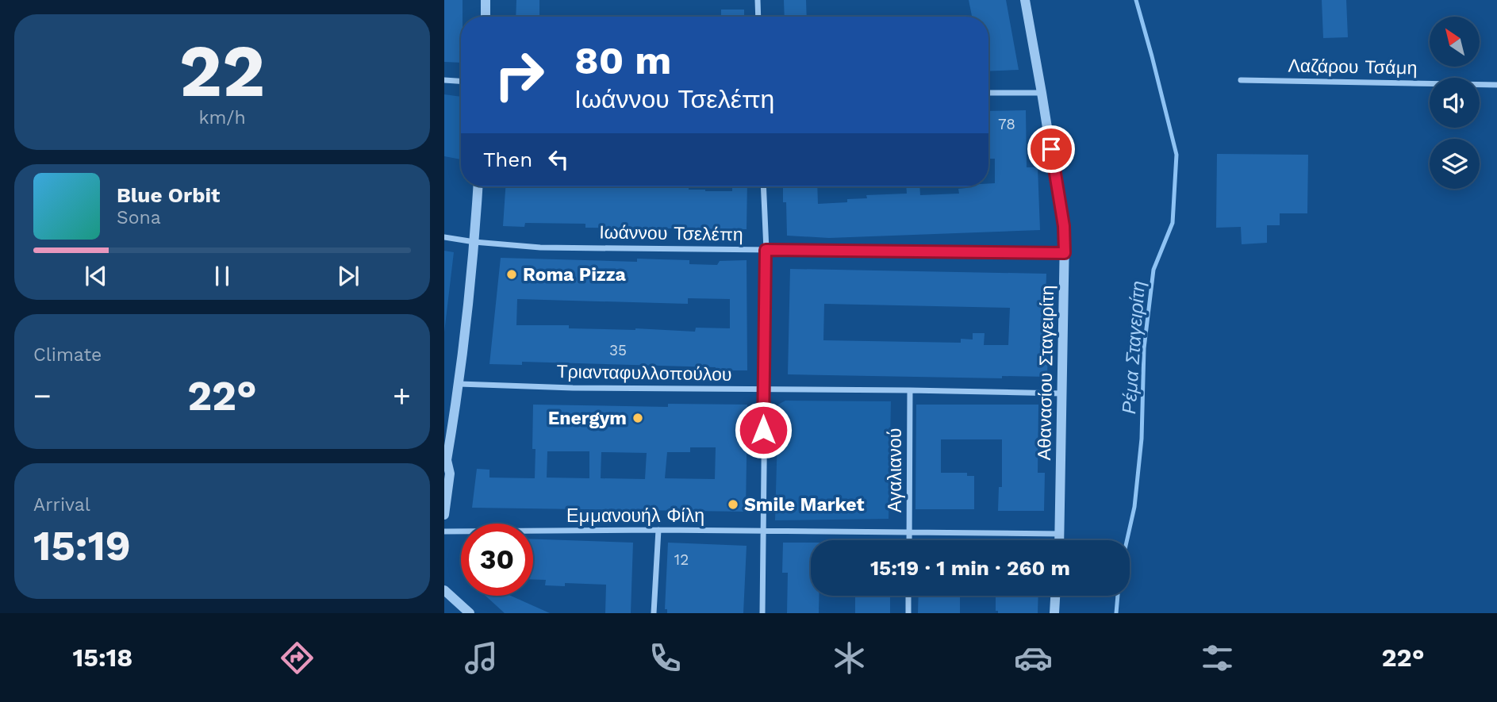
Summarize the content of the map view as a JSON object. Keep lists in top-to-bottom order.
{
  "streets": {
    "street": [
      "Λαζάρου Τσάμη",
      "Ιωάννου Τσελέπη",
      "Τριανταφυλλοπούλου",
      "Αθανασίου Σταγειρίτη",
      "Αγαλιανού",
      "Εμμανουήλ Φίλη"
    ]
  },
  "crossings": [
    ["Ιωάννου Τσελέπη", "Αθανασίου Σταγειρίτη"],
    ["Τριανταφυλλοπούλου", "Αθανασίου Σταγειρίτη"],
    ["Τριανταφυλλοπούλου", "Αγαλιανού"],
    ["Αθανασίου Σταγειρίτη", "Εμμανουήλ Φίλη"],
    ["Αγαλιανού", "Εμμανουήλ Φίλη"]
  ],
  "water": ["Ρέμα Σταγειρίτη"],
  "places": ["Roma Pizza", "Energym", "Smile Market"],
  "house_numbers": ["78", "35", "12"],
  "north": "top left",
  "page": {
    "tile": [
      ["22", "km/h"],
      "Climate",
      ["Arrival", "15:19"]
    ],
    "turn": ["80 m", "Ιωάννου Τσελέπη"],
    "then": "Then",
    "song": ["Blue Orbit", "Sona"],
    "heat": ["−", "22°", "+"],
    "limit": "30",
    "trip": "15:19 · 1 min · 260 m",
    "tabs": ["15:18", "22°"]
  }
}
